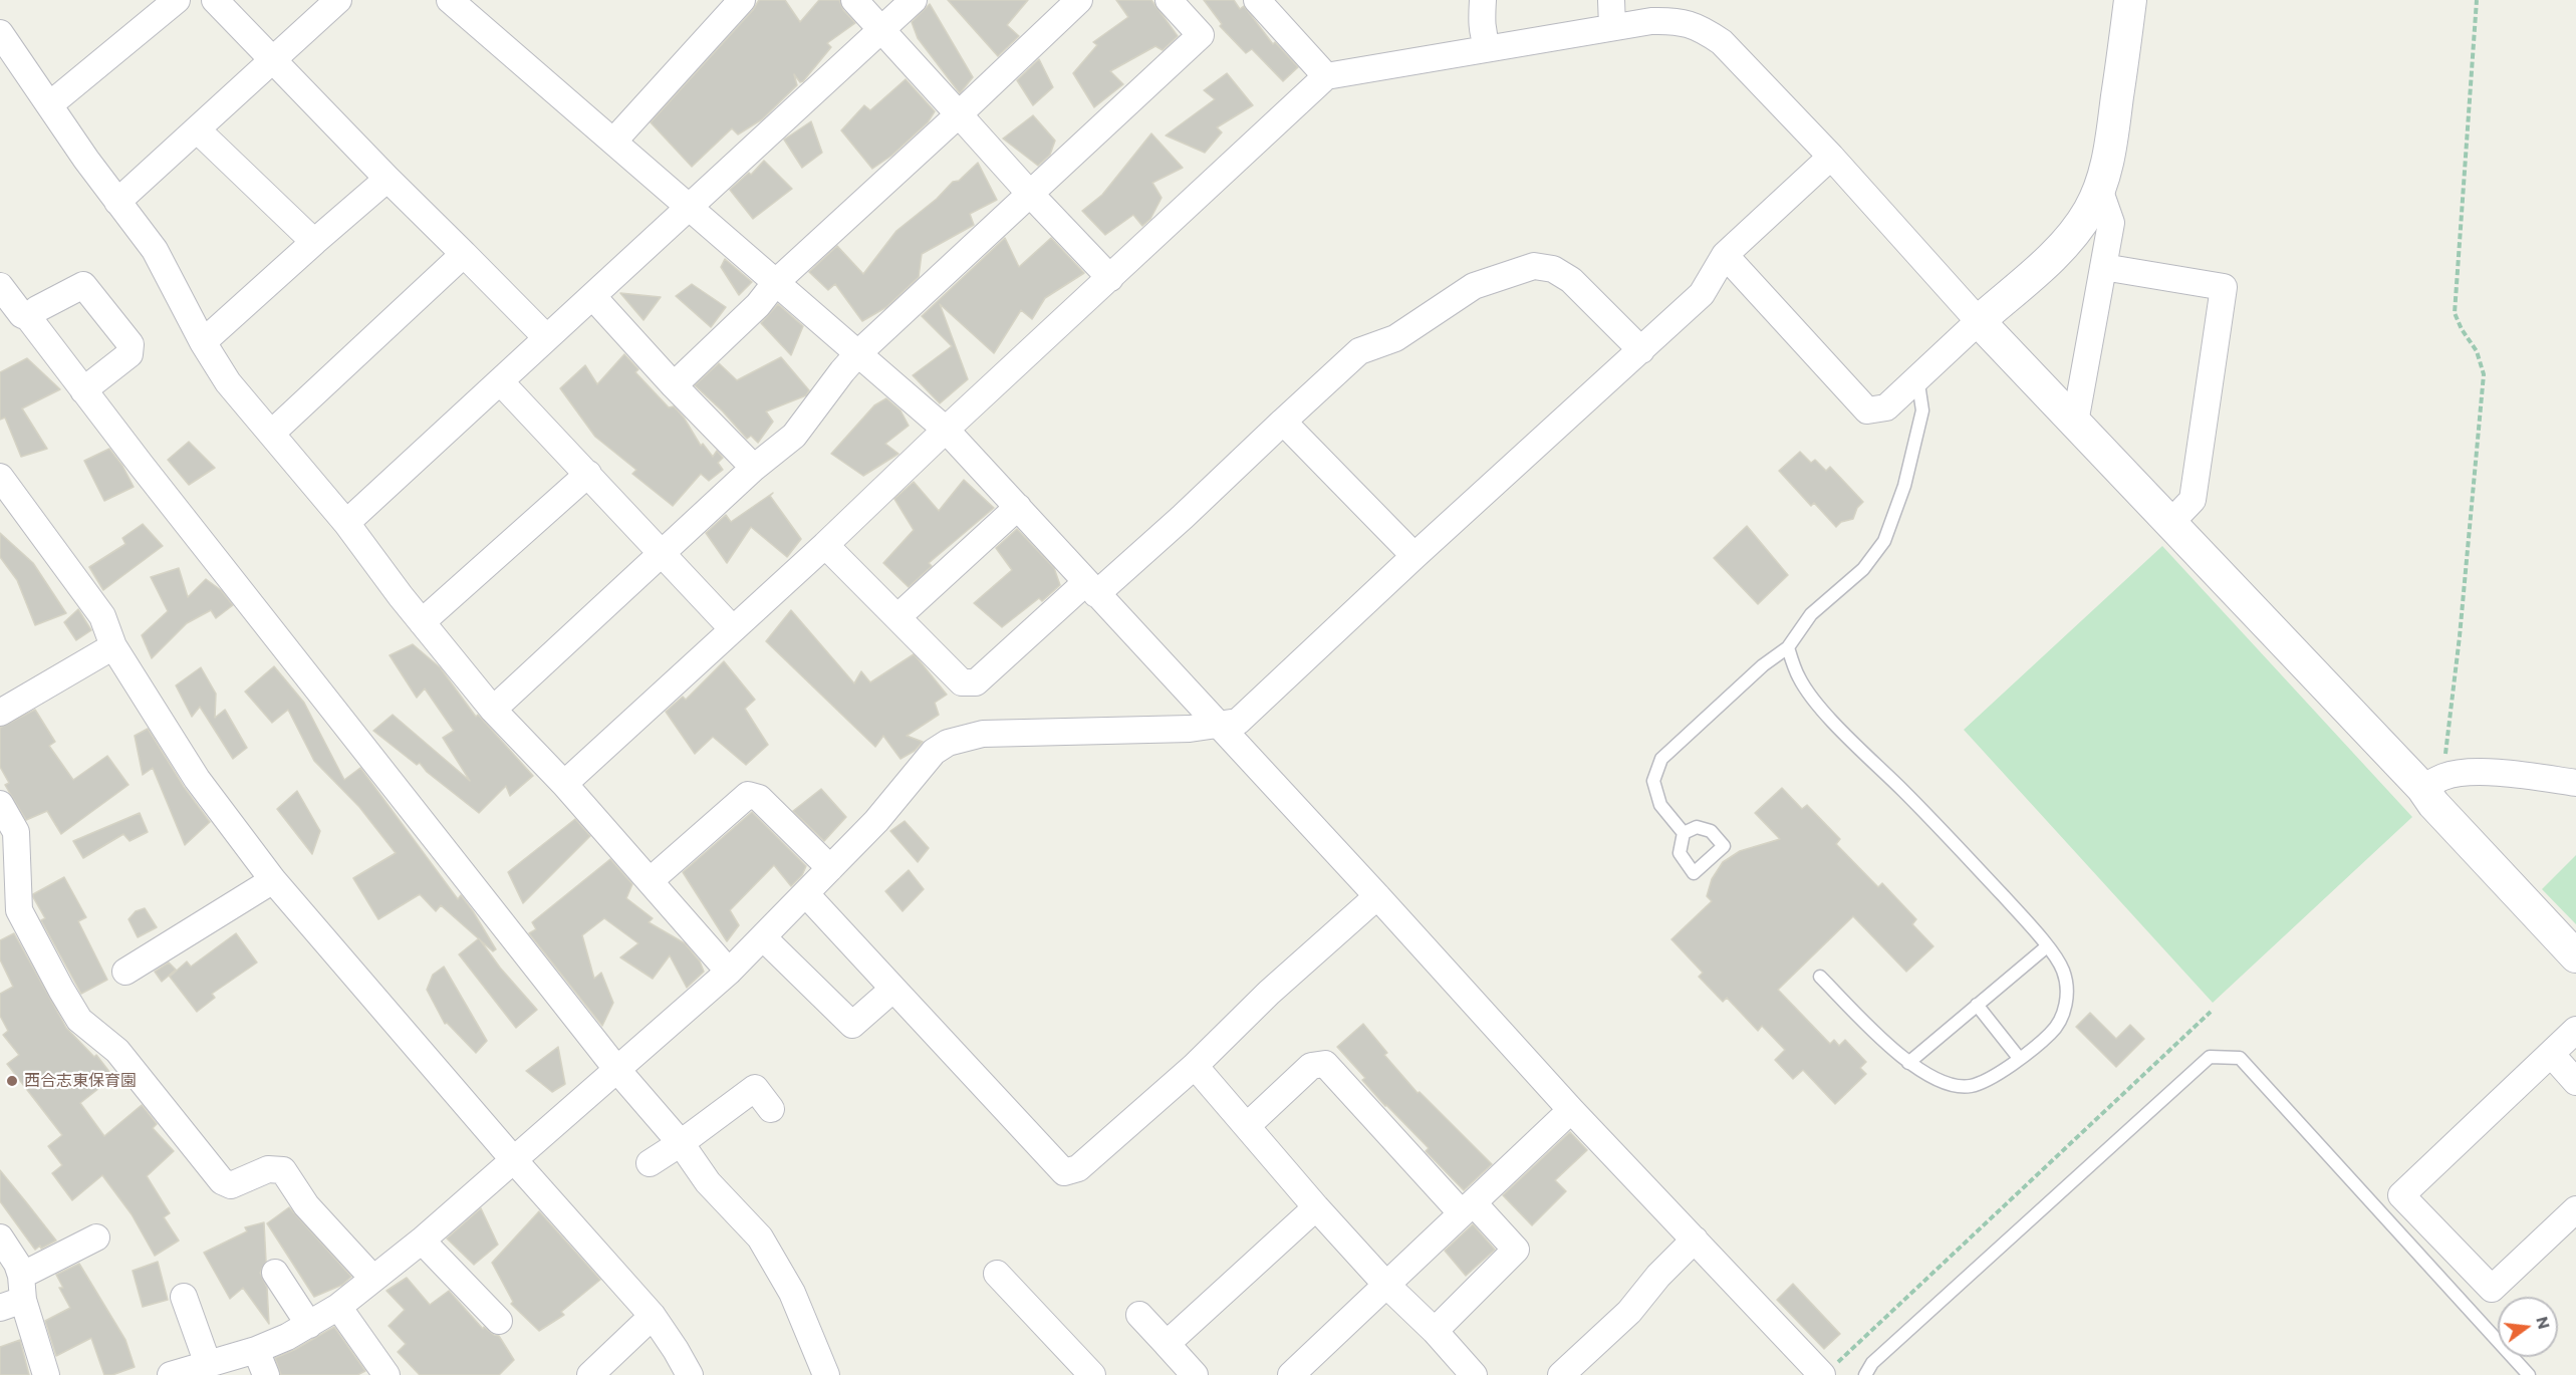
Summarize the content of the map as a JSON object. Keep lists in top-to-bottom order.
{
  "places": ["西合志東保育園"],
  "north": "right"
}
